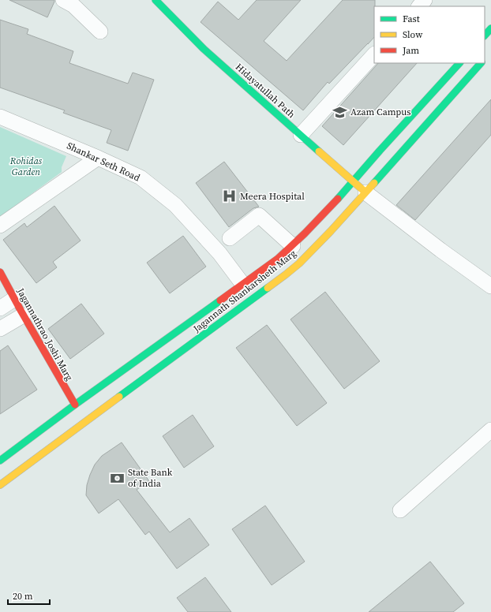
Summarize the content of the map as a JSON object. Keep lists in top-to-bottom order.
{
  "streets": {
    "main road": ["Hidayatullah Path", "Jagannath Shankarsheth Marg", "Jagannathrao Joshi Marg"],
    "street": ["Shankar Seth Road"]
  },
  "crossings": [
    ["Hidayatullah Path", "Jagannath Shankarsheth Marg"],
    ["Shankar Seth Road", "Jagannath Shankarsheth Marg"],
    ["Jagannath Shankarsheth Marg", "Jagannathrao Joshi Marg"]
  ],
  "parks": ["Rohidas Garden"],
  "places": {
    "school or university": ["Azam Campus"],
    "hospital": ["Meera Hospital"],
    "bank": ["State Bank of India"]
  },
  "legend": ["Fast", "Slow", "Jam"],
  "scale_bar": "20 m"
}
